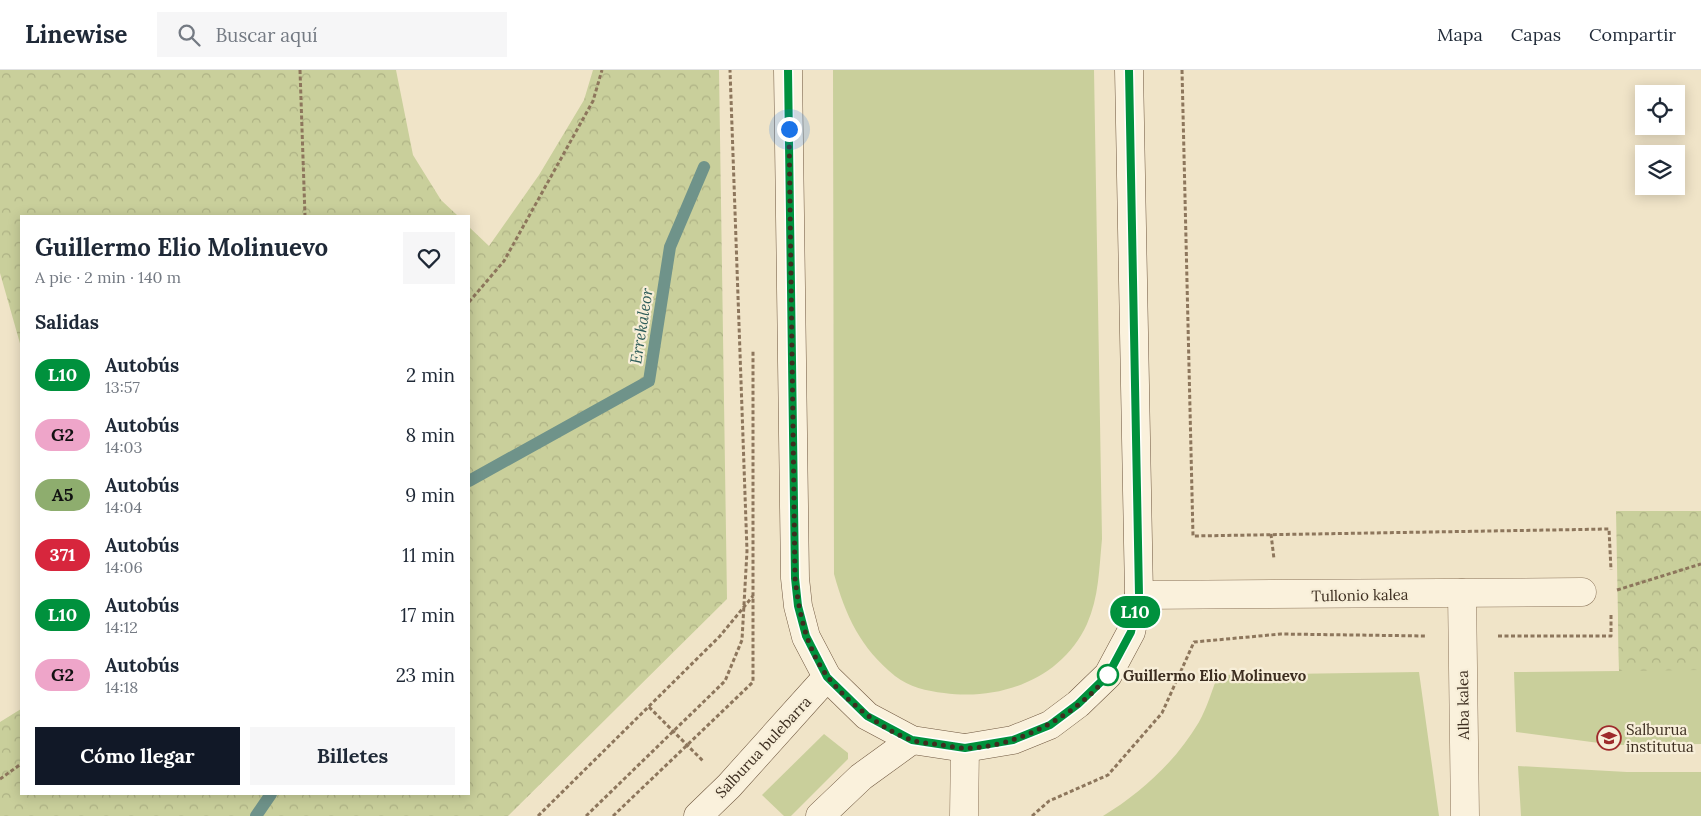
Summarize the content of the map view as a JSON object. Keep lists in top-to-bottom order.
{
  "streets": {
    "main road": ["Tullonio kalea", "Alba kalea", "Salburua bulebarra"]
  },
  "crossings": [
    ["Tullonio kalea", "Alba kalea"]
  ],
  "water": ["Errekaleor"],
  "places": {
    "other": ["Guillermo Elio Molinuevo"],
    "school or university": ["Salburua institutua"]
  },
  "lines": ["bus line L10"],
  "page": {
    "header": "Linewise",
    "search": "Buscar aquí",
    "nav": ["Mapa", "Capas", "Compartir"],
    "on_map": "L10",
    "heading": [
      ["Guillermo Elio Molinuevo", "A pie · 2 min · 140 m"],
      "Salidas"
    ],
    "list": [
      {
        "mark": "L10",
        "name": "Autobús",
        "note": "13:57",
        "value": "2 min"
      },
      {
        "mark": "G2",
        "name": "Autobús",
        "note": "14:03",
        "value": "8 min"
      },
      {
        "mark": "A5",
        "name": "Autobús",
        "note": "14:04",
        "value": "9 min"
      },
      {
        "mark": "371",
        "name": "Autobús",
        "note": "14:06",
        "value": "11 min"
      },
      {
        "mark": "L10",
        "name": "Autobús",
        "note": "14:12",
        "value": "17 min"
      },
      {
        "mark": "G2",
        "name": "Autobús",
        "note": "14:18",
        "value": "23 min"
      }
    ],
    "buttons": ["Cómo llegar", "Billetes"]
  }
}
